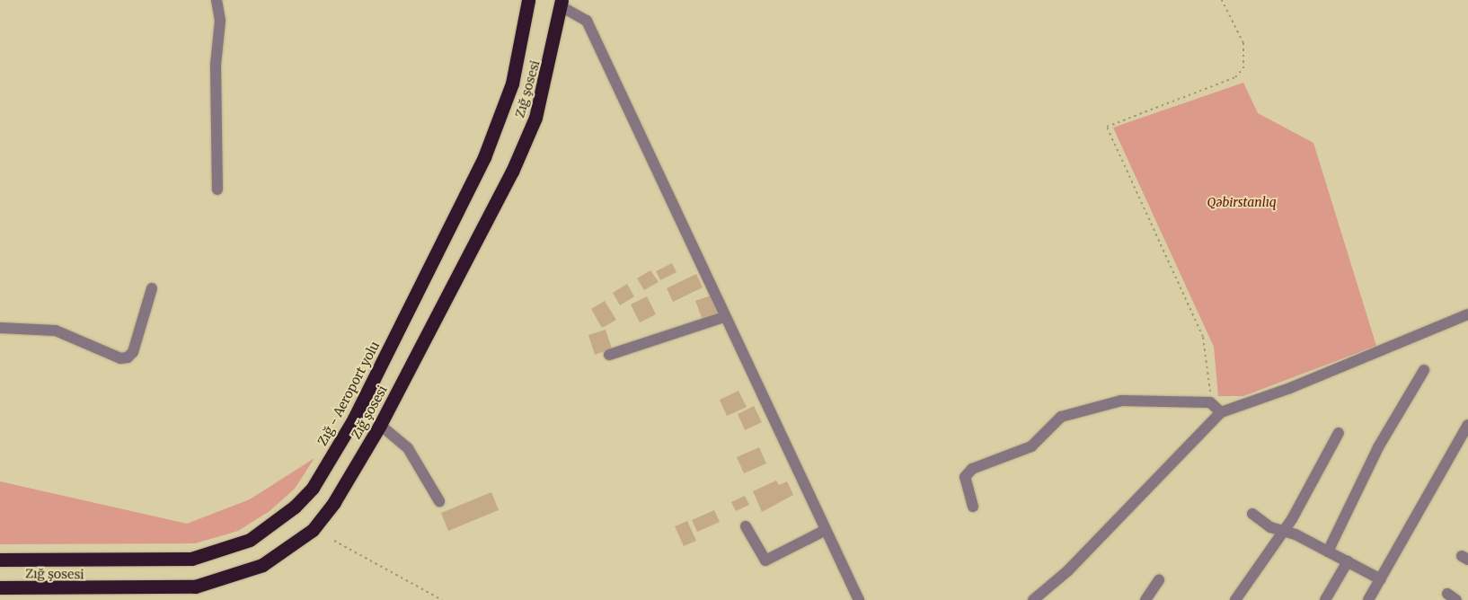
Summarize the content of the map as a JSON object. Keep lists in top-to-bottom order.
{
  "streets": {
    "highway": ["Zığ şosesi", "Zığ - Aeroport yolu"]
  },
  "parks": ["Qəbirstanlıq"]
}
